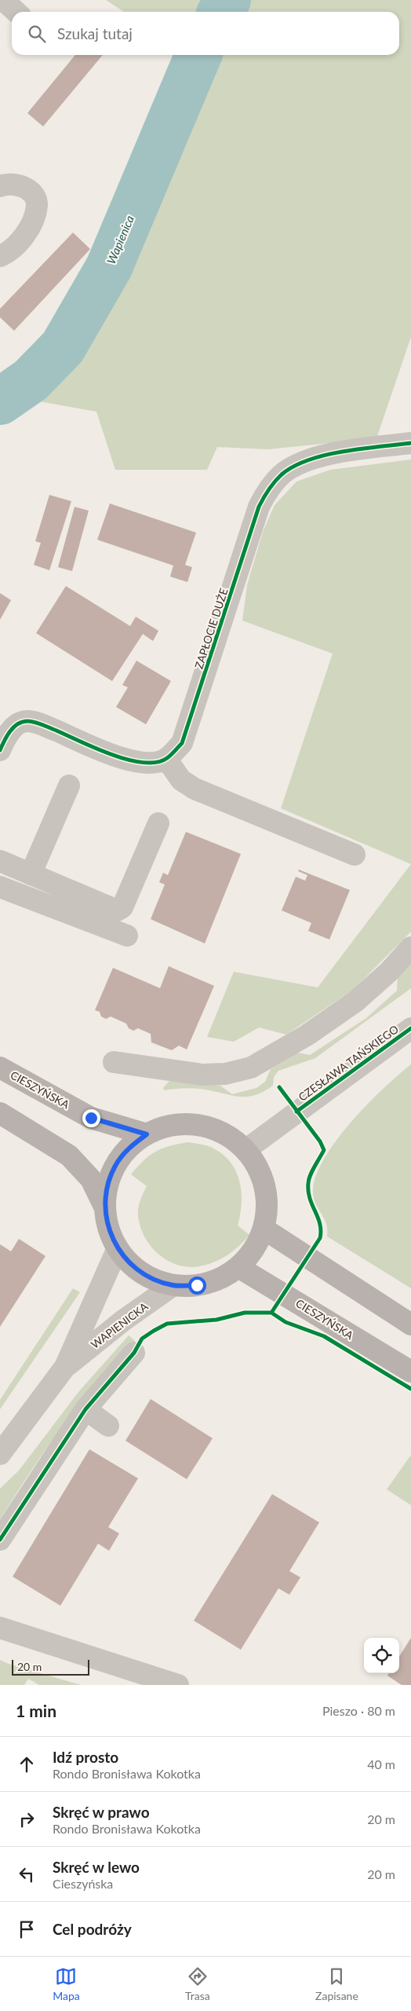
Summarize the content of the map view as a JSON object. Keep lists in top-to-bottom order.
{
  "streets": {
    "main road": ["CIESZYŃSKA"],
    "street": ["ZAPŁOCIE DUŻE", "CZESŁAWA TAŃSKIEGO", "WAPIENICKA"]
  },
  "water": ["Wapienica"],
  "scale_bar": "20 m",
  "page": {
    "search": "Szukaj tutaj",
    "scale": "20 m",
    "heading": ["1 min", "Pieszo · 80 m"],
    "list": [
      ["Idź prosto", "Rondo Bronisława Kokotka", "40 m"],
      ["Skręć w prawo", "Rondo Bronisława Kokotka", "20 m"],
      ["Skręć w lewo", "Cieszyńska", "20 m"],
      "Cel podróży"
    ],
    "nav": ["Mapa", "Trasa", "Zapisane"]
  }
}
